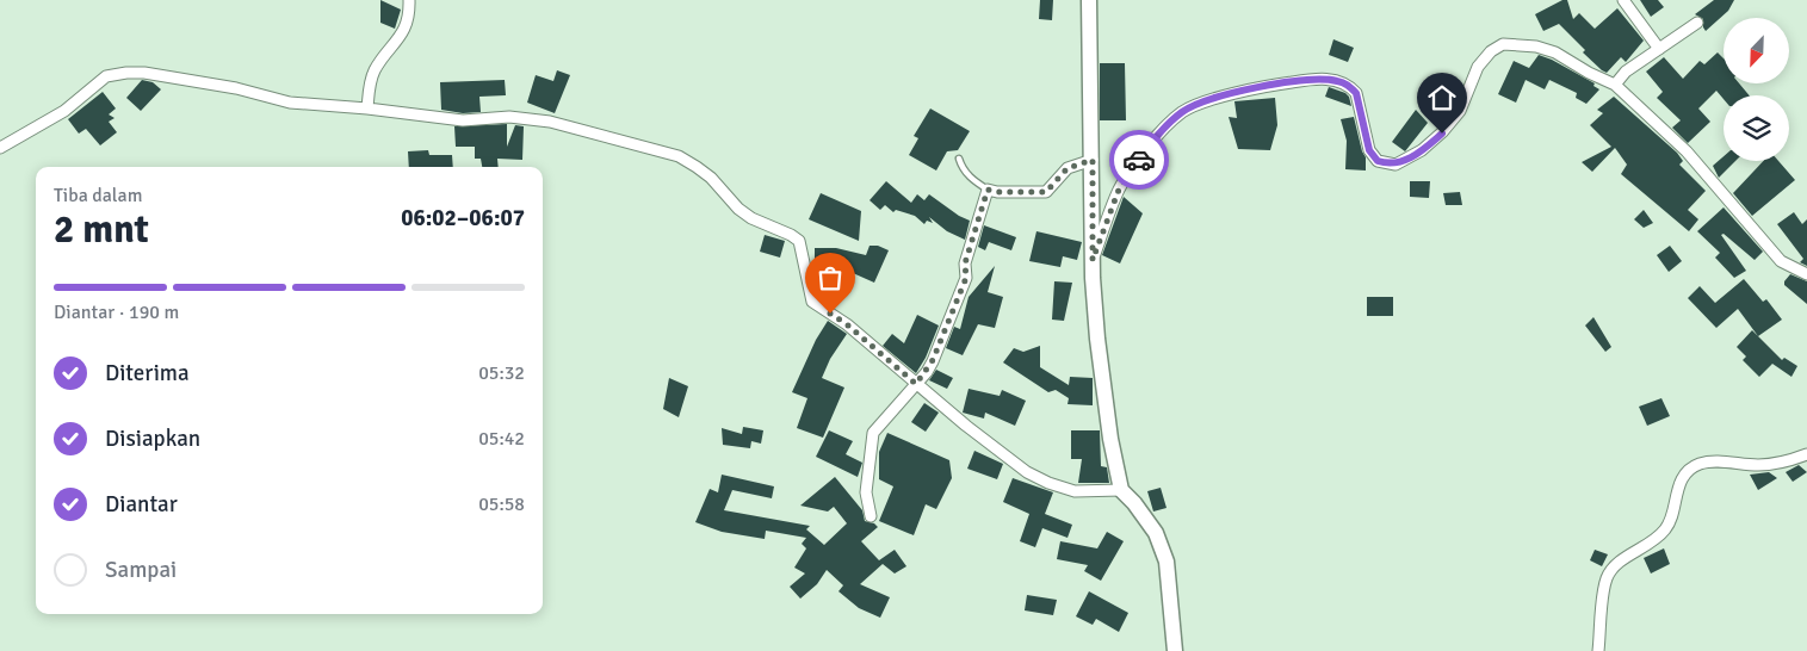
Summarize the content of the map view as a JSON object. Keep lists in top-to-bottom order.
{
  "north": "bottom left",
  "page": {
    "heading": ["2 mnt", "Tiba dalam", "06:02–06:07"],
    "bar": "Diantar · 190 m",
    "list": [
      ["Diterima", "05:32"],
      ["Disiapkan", "05:42"],
      ["Diantar", "05:58"],
      "Sampai"
    ]
  }
}
